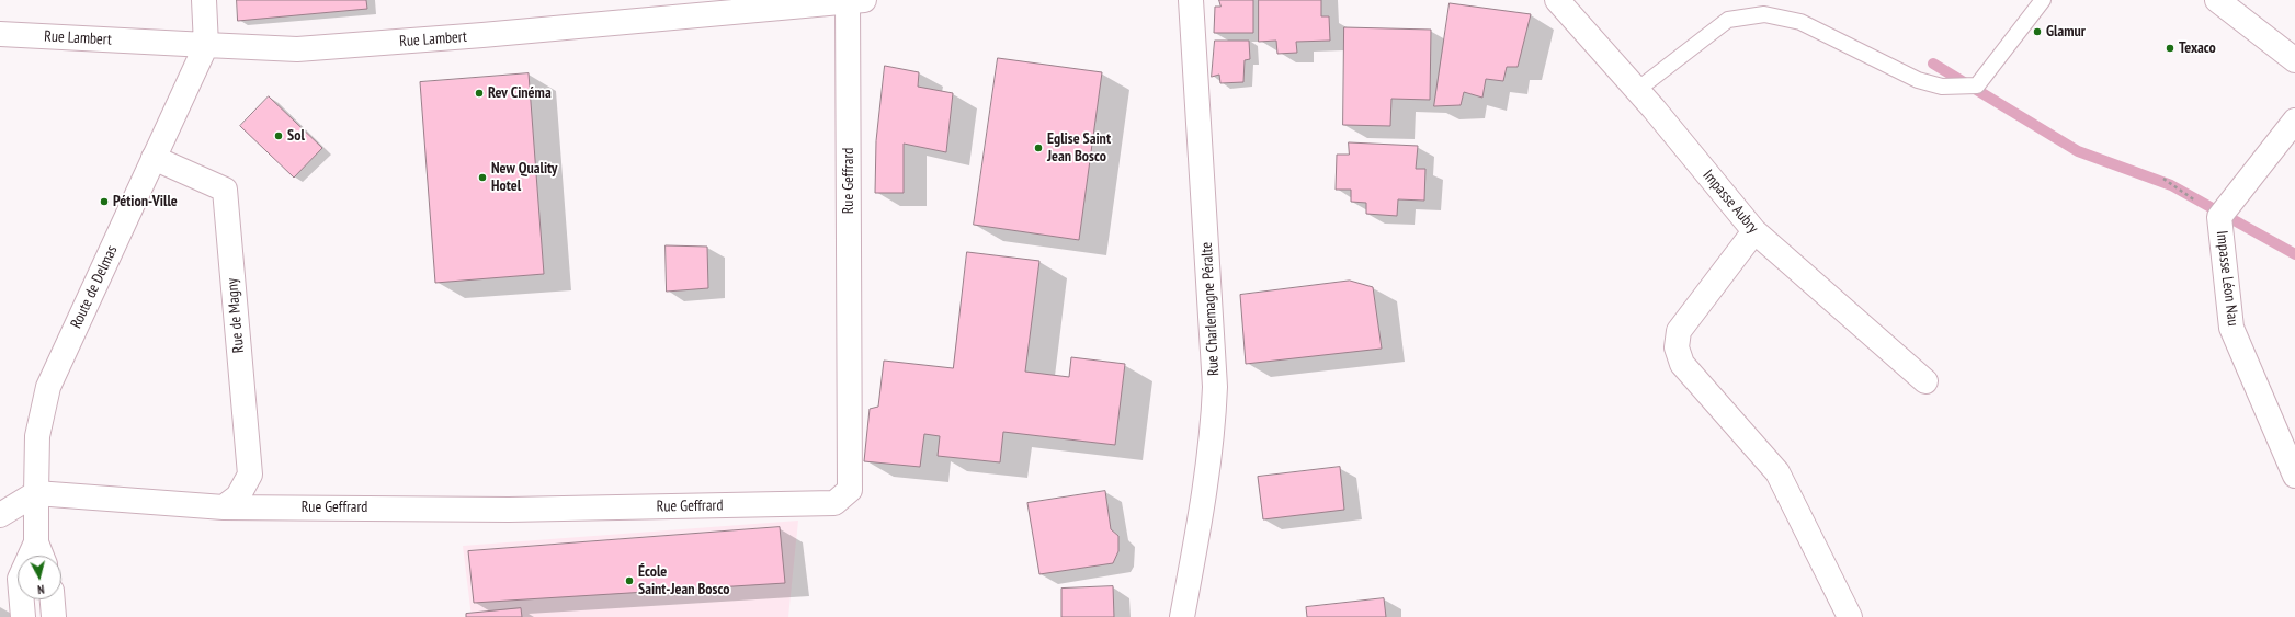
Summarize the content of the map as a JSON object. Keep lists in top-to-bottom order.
{
  "streets": {
    "street": [
      "Rue Lambert",
      "Rue Geffrard",
      "Impasse Aubry",
      "Impasse Léon Nau",
      "Route de Delmas",
      "Rue Charlemagne Péralte",
      "Rue de Magny"
    ]
  },
  "crossings": [
    ["Rue Lambert", "Rue Geffrard"],
    ["Rue Lambert", "Route de Delmas"],
    ["Rue Geffrard", "Route de Delmas"],
    ["Rue Geffrard", "Rue de Magny"],
    ["Route de Delmas", "Rue de Magny"]
  ],
  "places": [
    "Glamur",
    "Texaco",
    "Rev Cinéma",
    "Sol",
    "Eglise Saint Jean Bosco",
    "New Quality Hotel",
    "Pétion-Ville",
    "École Saint-Jean Bosco"
  ],
  "north": "bottom"
}
